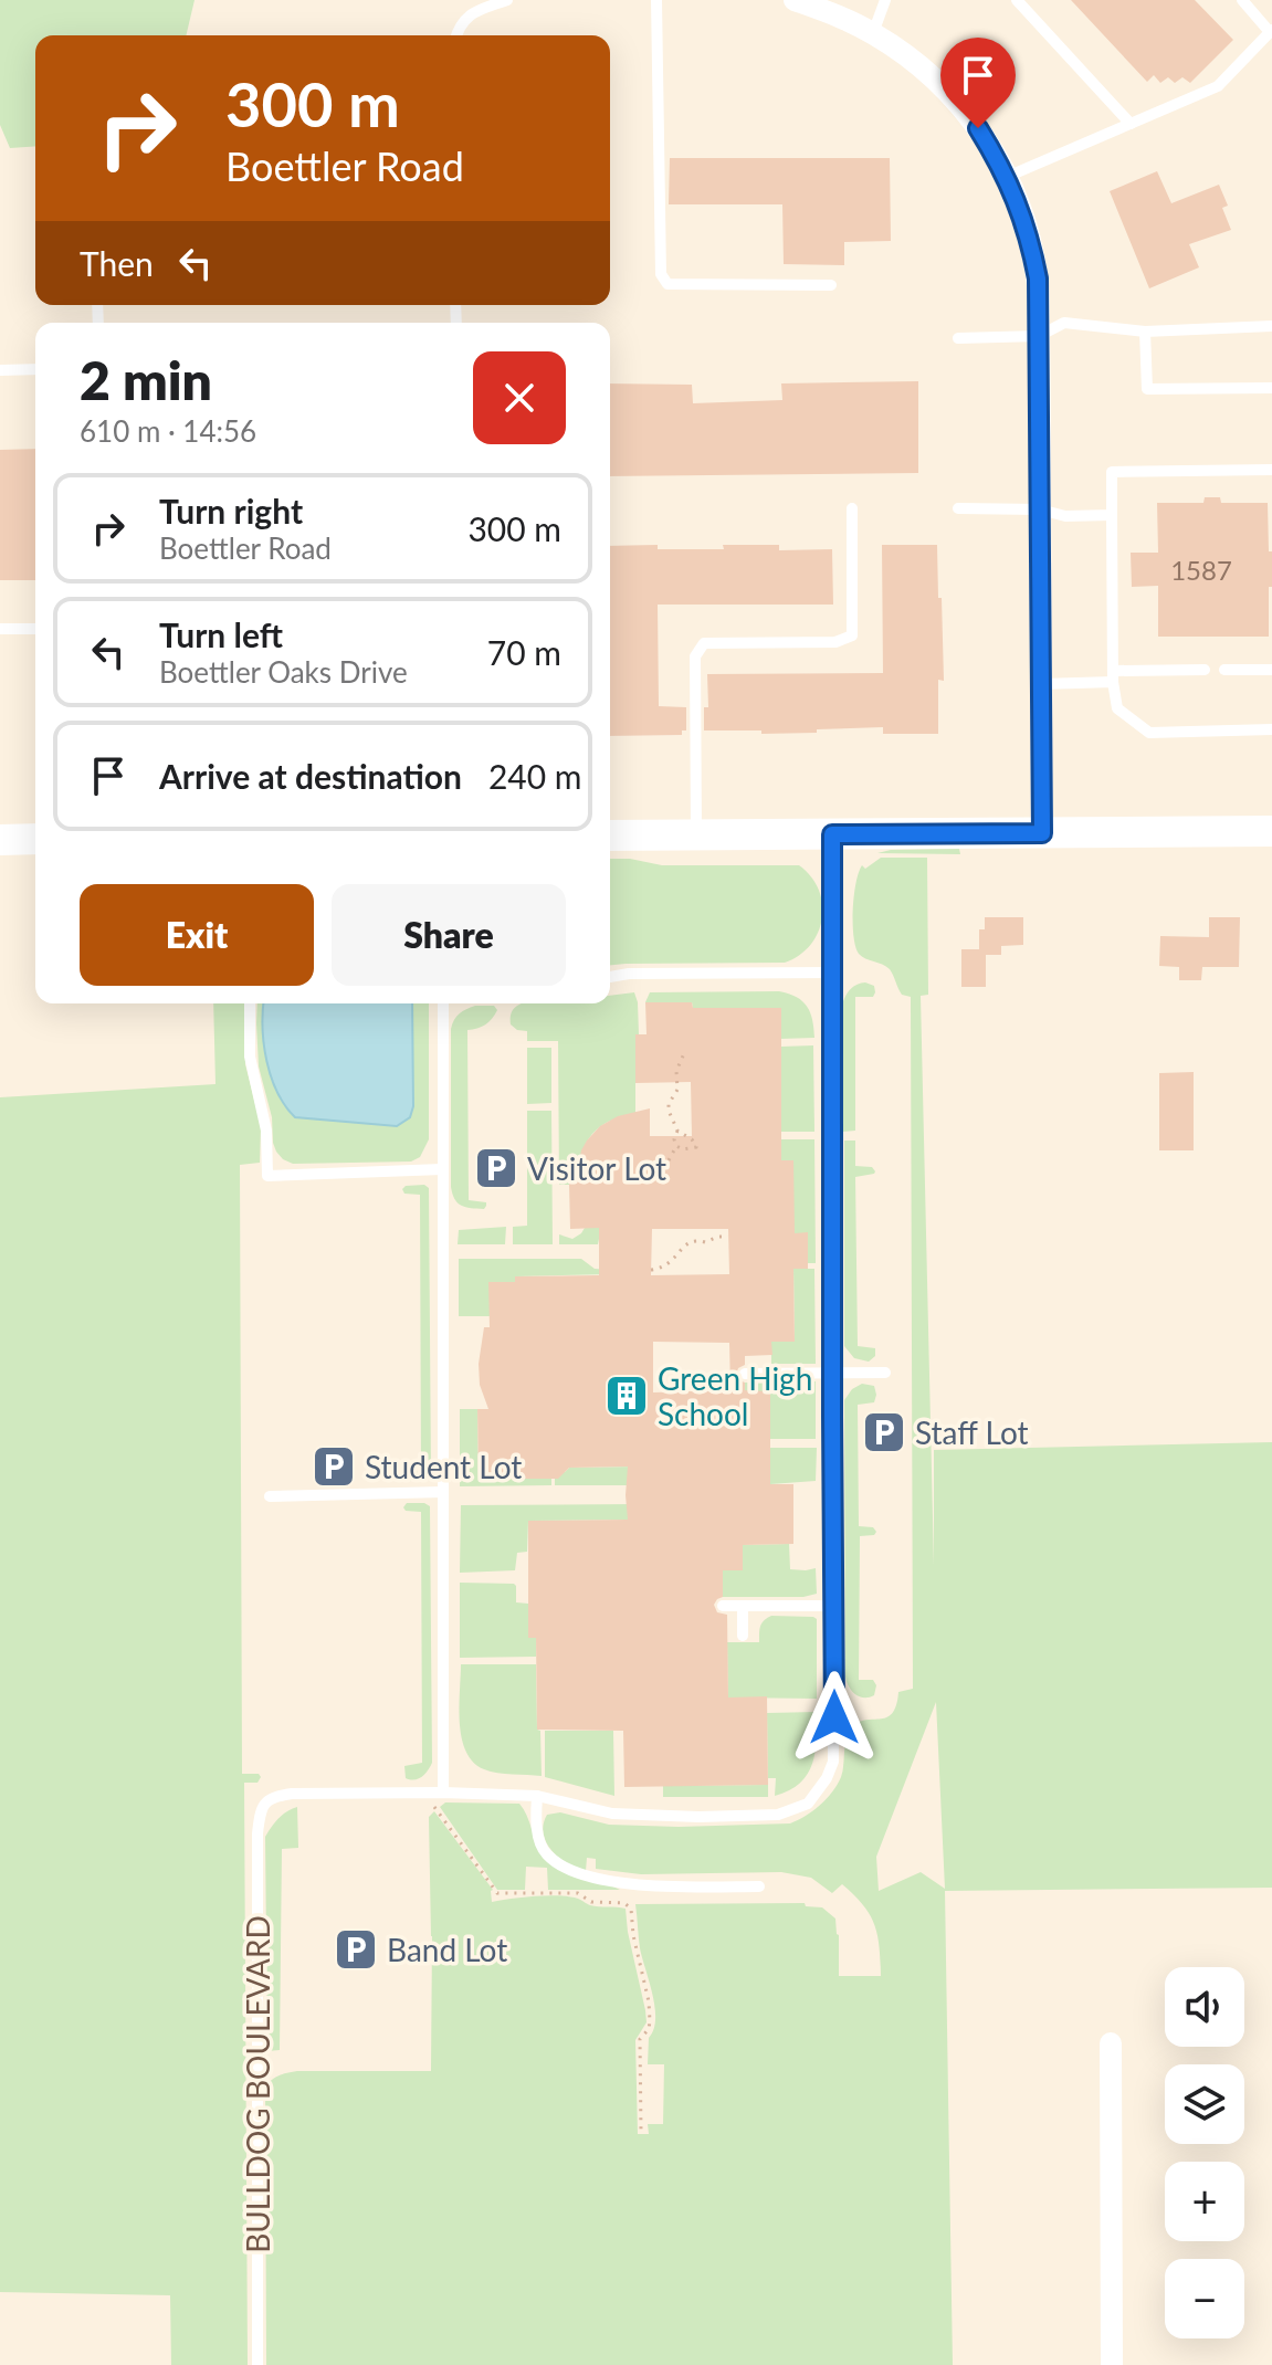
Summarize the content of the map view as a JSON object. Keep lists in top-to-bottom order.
{
  "streets": {
    "lane": ["BULLDOG BOULEVARD"]
  },
  "places": {
    "parking": [
      "Visitor Lot",
      "Staff Lot",
      "Student Lot",
      "Band Lot"
    ],
    "building": ["Green High School"]
  },
  "house_numbers": ["1587"],
  "page": {
    "turn": ["300 m", "Boettler Road"],
    "then": "Then",
    "heading": ["2 min", "610 m · 14:56"],
    "list": [
      {
        "name": "Turn right",
        "note": "Boettler Road",
        "value": "300 m"
      },
      {
        "name": "Turn left",
        "note": "Boettler Oaks Drive",
        "value": "70 m"
      },
      {
        "name": "Arrive at destination",
        "value": "240 m"
      }
    ],
    "buttons": ["Exit", "Share"],
    "map_buttons": ["+", "−"]
  }
}
